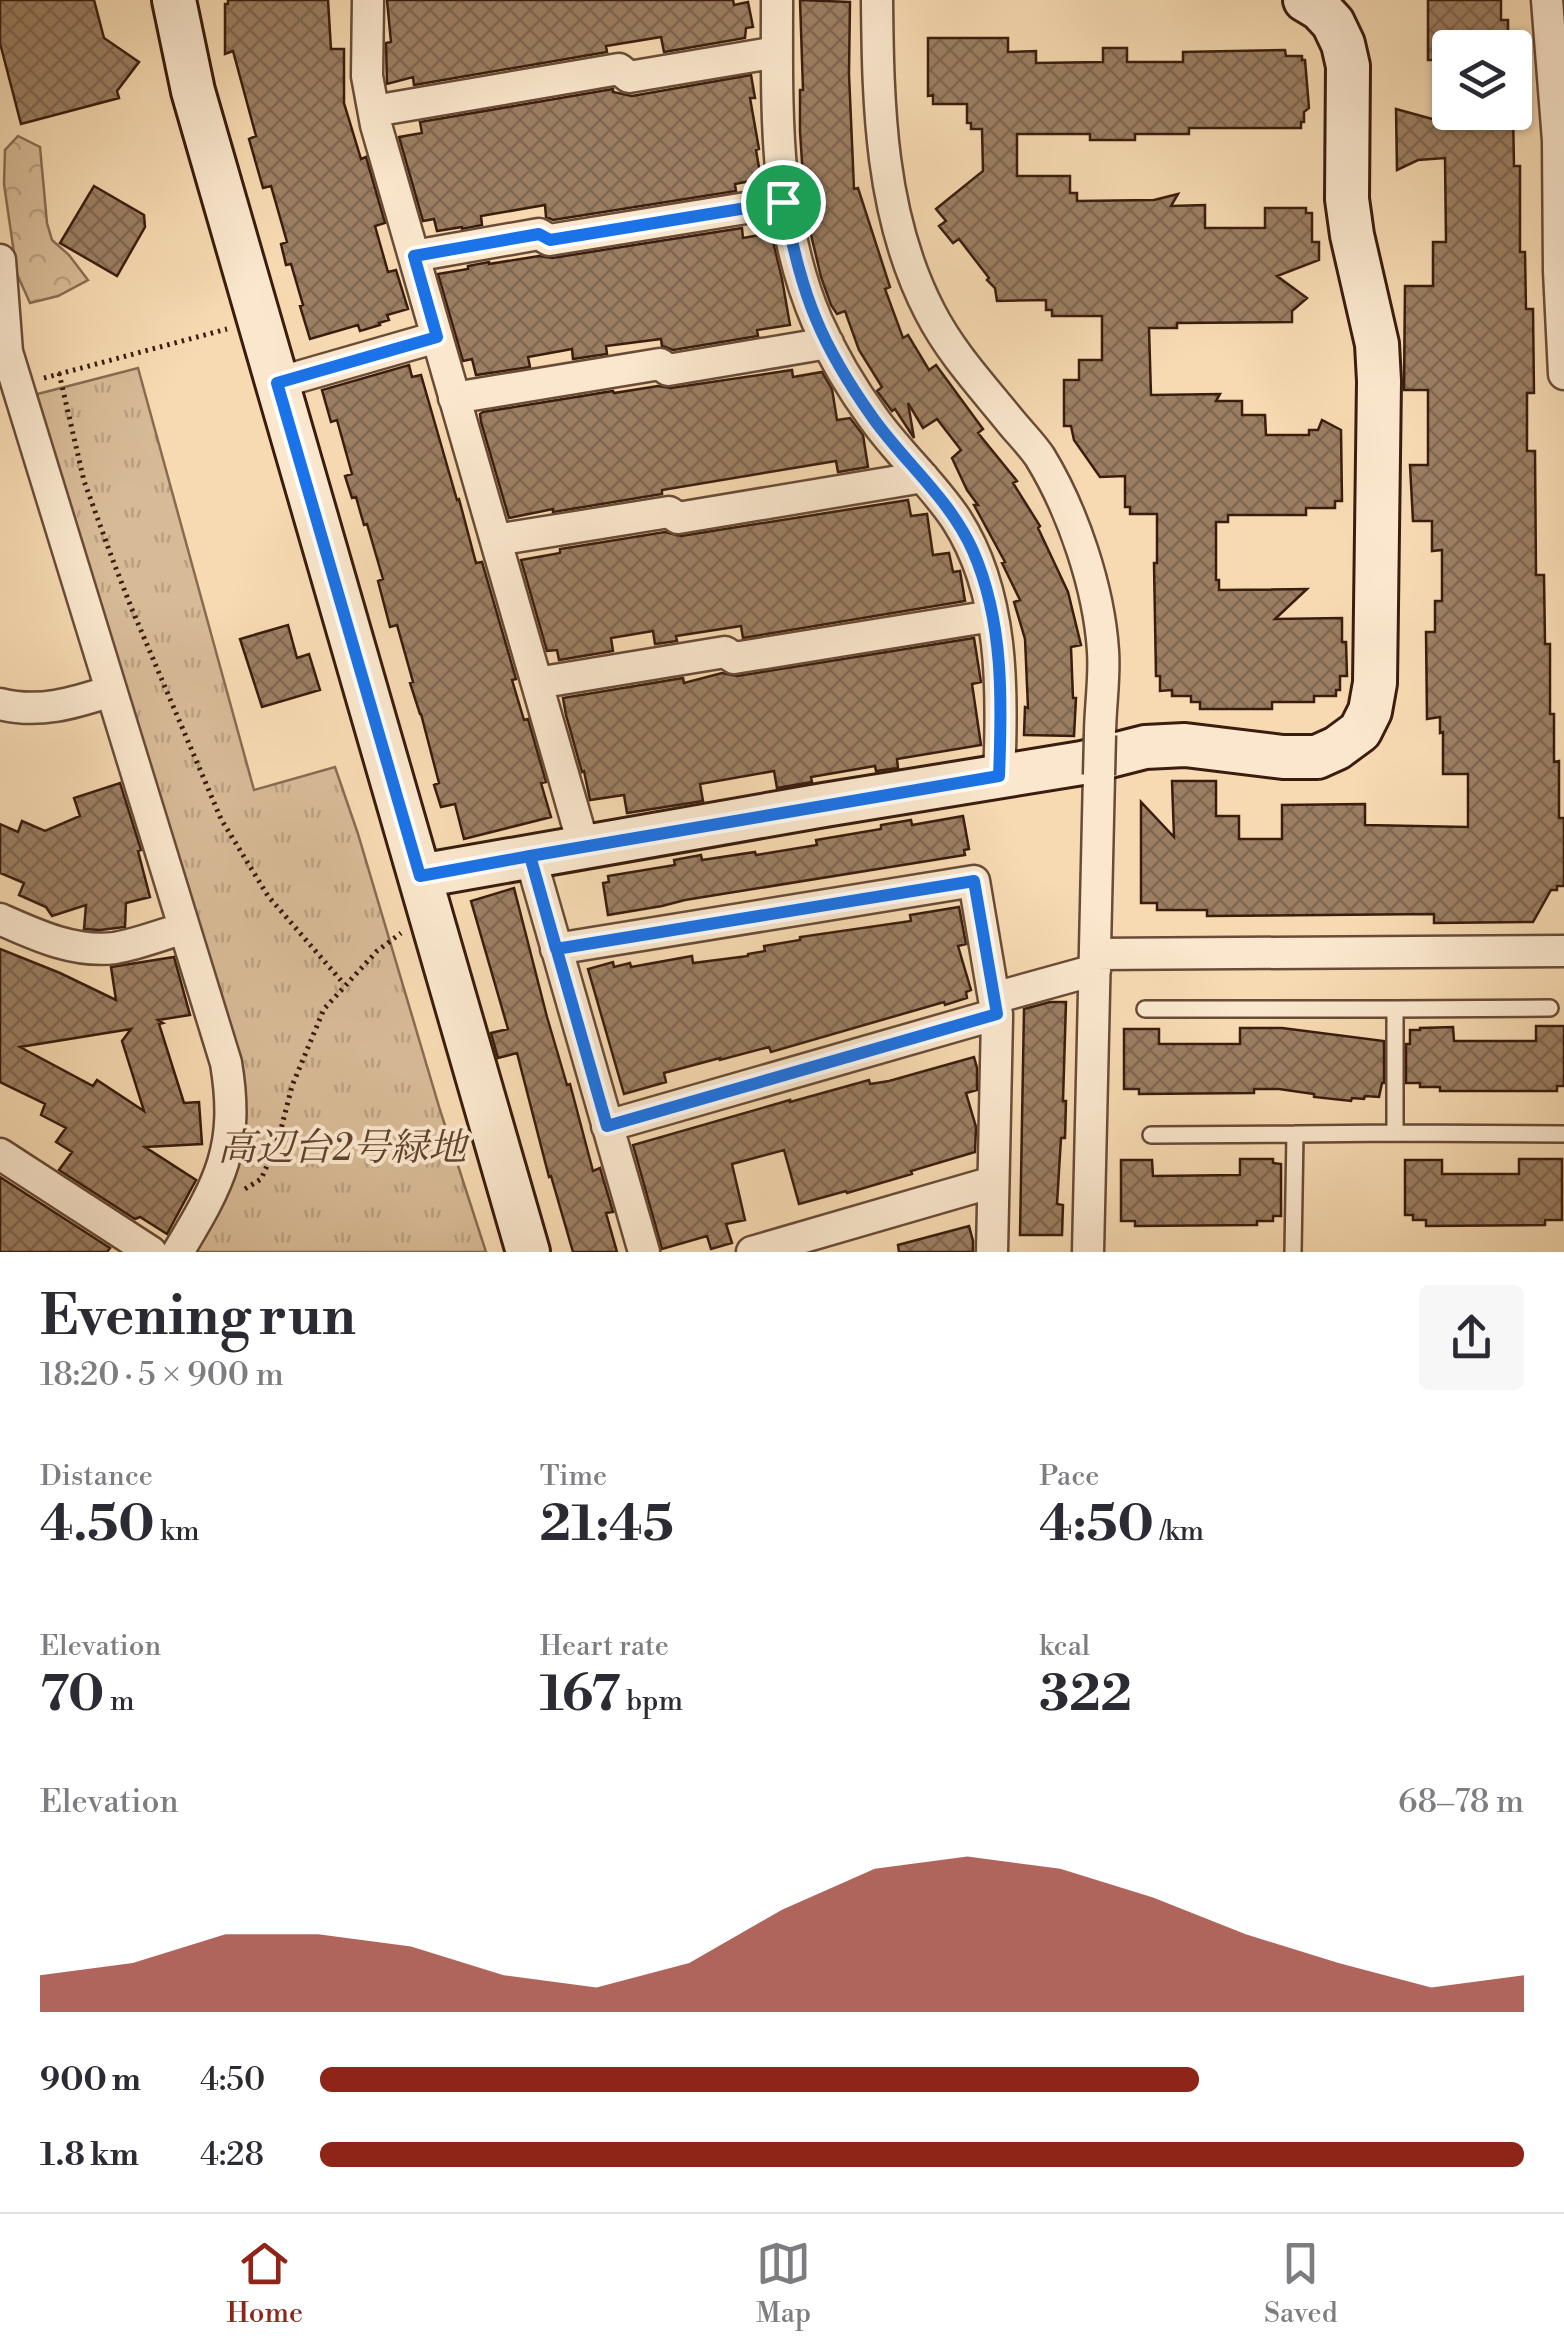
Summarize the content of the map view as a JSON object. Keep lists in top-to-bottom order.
{
  "parks": ["高辺台2号緑地"],
  "page": {
    "heading": ["Evening run", "18:20 · 5 × 900 m"],
    "stats": [
      ["Distance", "4.50 km"],
      ["Time", "21:45"],
      ["Pace", "4:50 /km"],
      ["Elevation", "70 m"],
      ["Heart rate", "167 bpm"],
      ["kcal", "322"]
    ],
    "chart": ["Elevation", "68–78 m"],
    "list": [
      {
        "name": "900 m",
        "note": "4:50"
      },
      {
        "name": "1.8 km",
        "note": "4:28"
      }
    ],
    "tabs": ["Home", "Map", "Saved"]
  }
}
